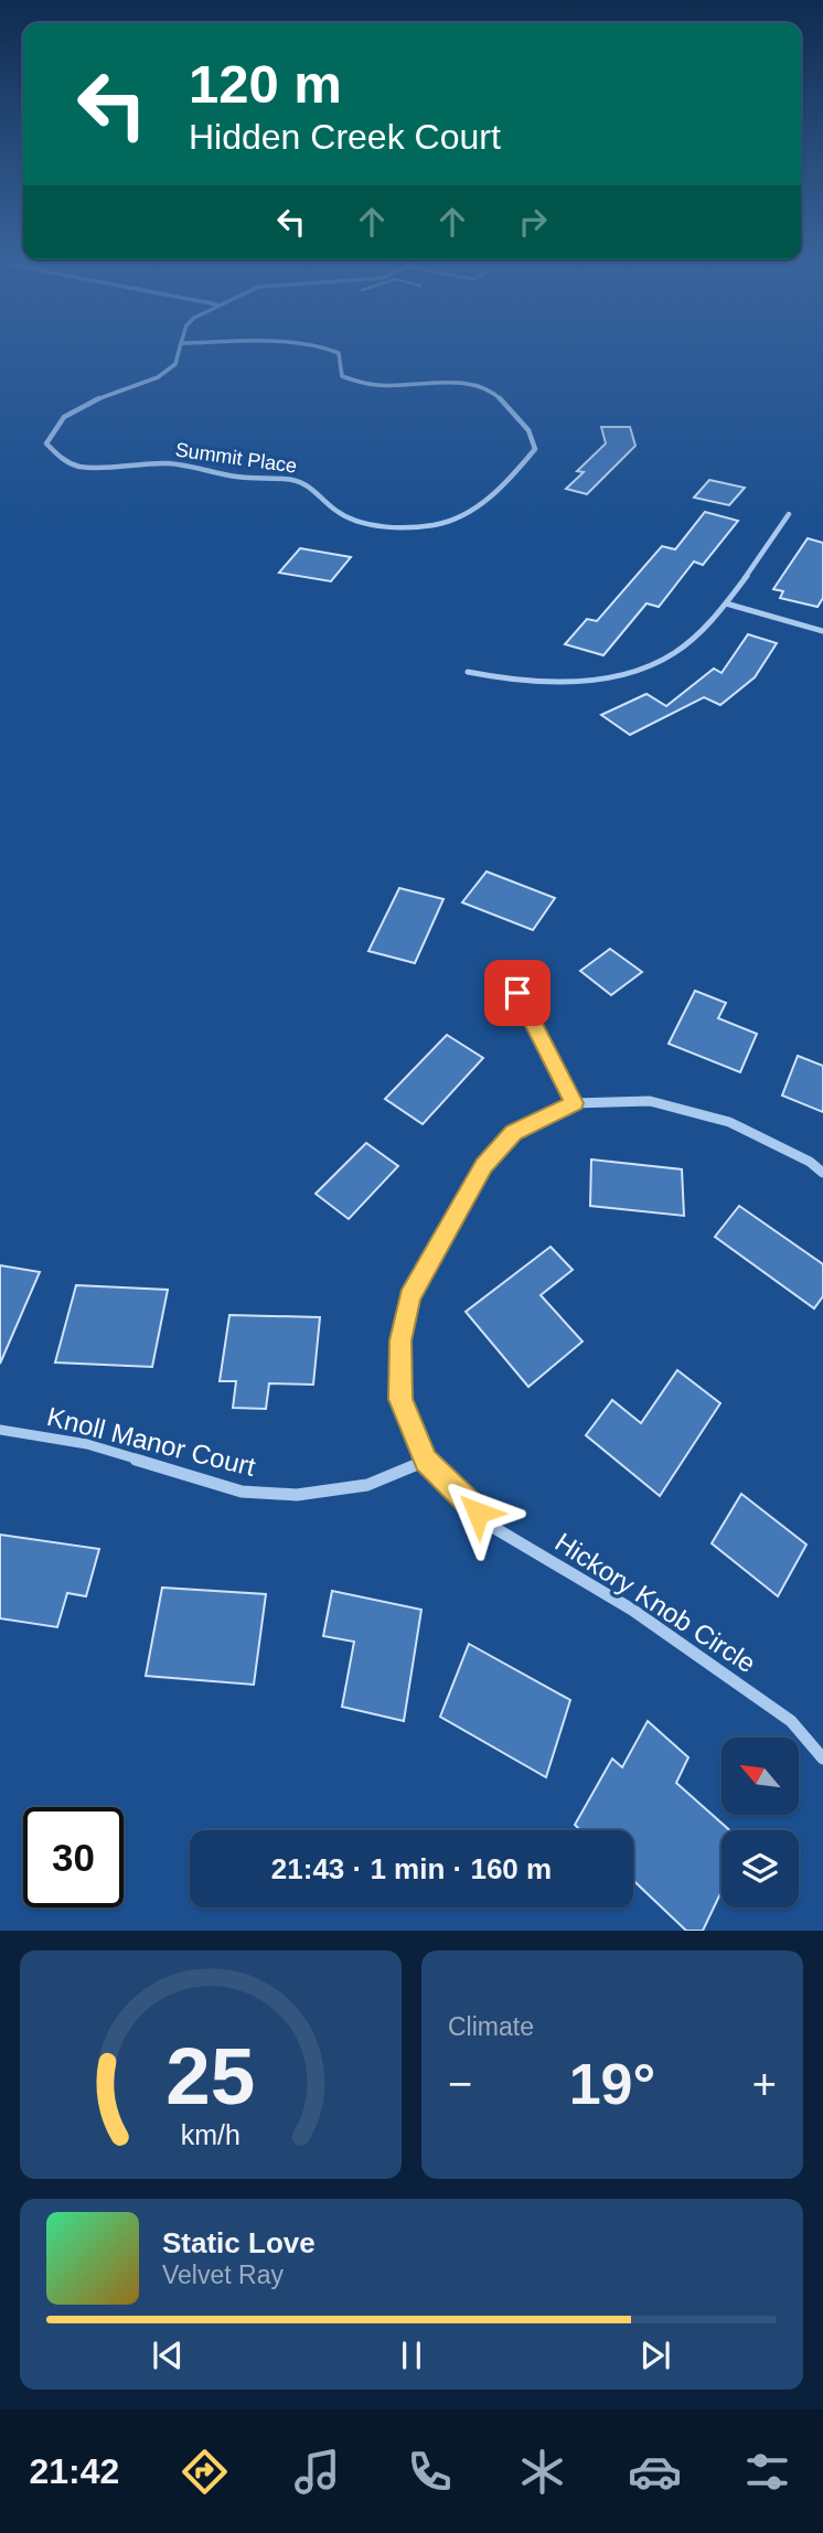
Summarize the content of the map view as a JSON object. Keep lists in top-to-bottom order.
{
  "streets": {
    "street": ["Summit Place", "Knoll Manor Court", "Hickory Knob Circle"]
  },
  "crossings": [
    ["Knoll Manor Court", "Hickory Knob Circle"]
  ],
  "north": "top left",
  "page": {
    "turn": ["120 m", "Hidden Creek Court"],
    "limit": "30",
    "trip": "21:43 · 1 min · 160 m",
    "tile": "Climate",
    "heat": ["−", "19°", "+"],
    "song": ["Static Love", "Velvet Ray"],
    "tabs": "21:42",
    "gauge": ["25", "km/h"]
  }
}
